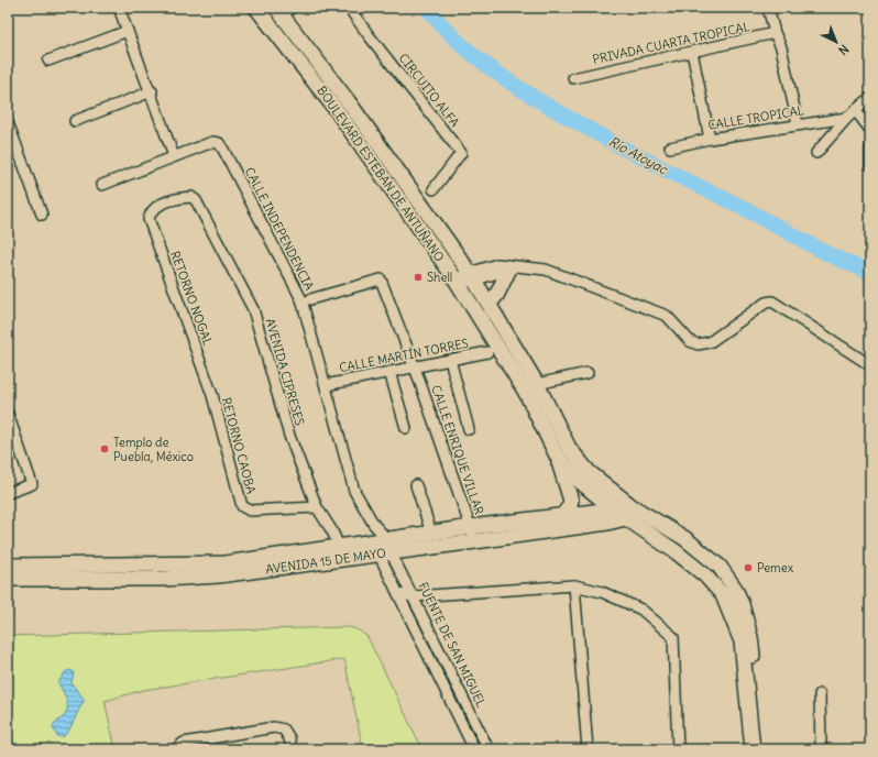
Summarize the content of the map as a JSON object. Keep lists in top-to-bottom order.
{
  "streets": {
    "main road": ["BOULEVARD ESTEBAN DE ANTUÑANO", "AVENIDA 15 DE MAYO"],
    "street": [
      "PRIVADA CUARTA TROPICAL",
      "CIRCUITO ALFA",
      "CALLE TROPICAL",
      "CALLE INDEPENDENCIA",
      "RETORNO NOGAL",
      "CALLE MARTÍN TORRES",
      "AVENIDA CIPRESES",
      "RETORNO CAOBA",
      "CALLE ENRIQUE VILLAR",
      "FUENTE DE SAN MIGUEL"
    ]
  },
  "crossings": [
    ["BOULEVARD ESTEBAN DE ANTUÑANO", "AVENIDA 15 DE MAYO"],
    ["CALLE INDEPENDENCIA", "CALLE MARTÍN TORRES"],
    ["CALLE INDEPENDENCIA", "AVENIDA 15 DE MAYO"],
    ["CALLE INDEPENDENCIA", "FUENTE DE SAN MIGUEL"],
    ["RETORNO NOGAL", "AVENIDA CIPRESES"],
    ["RETORNO NOGAL", "RETORNO CAOBA"],
    ["CALLE MARTÍN TORRES", "CALLE ENRIQUE VILLAR"],
    ["AVENIDA CIPRESES", "RETORNO CAOBA"],
    ["AVENIDA CIPRESES", "AVENIDA 15 DE MAYO"],
    ["CALLE ENRIQUE VILLAR", "AVENIDA 15 DE MAYO"],
    ["AVENIDA 15 DE MAYO", "FUENTE DE SAN MIGUEL"]
  ],
  "water": ["Río Atoyac"],
  "places": ["Shell", "Templo de Puebla, México", "Pemex"],
  "north": "bottom right"
}
